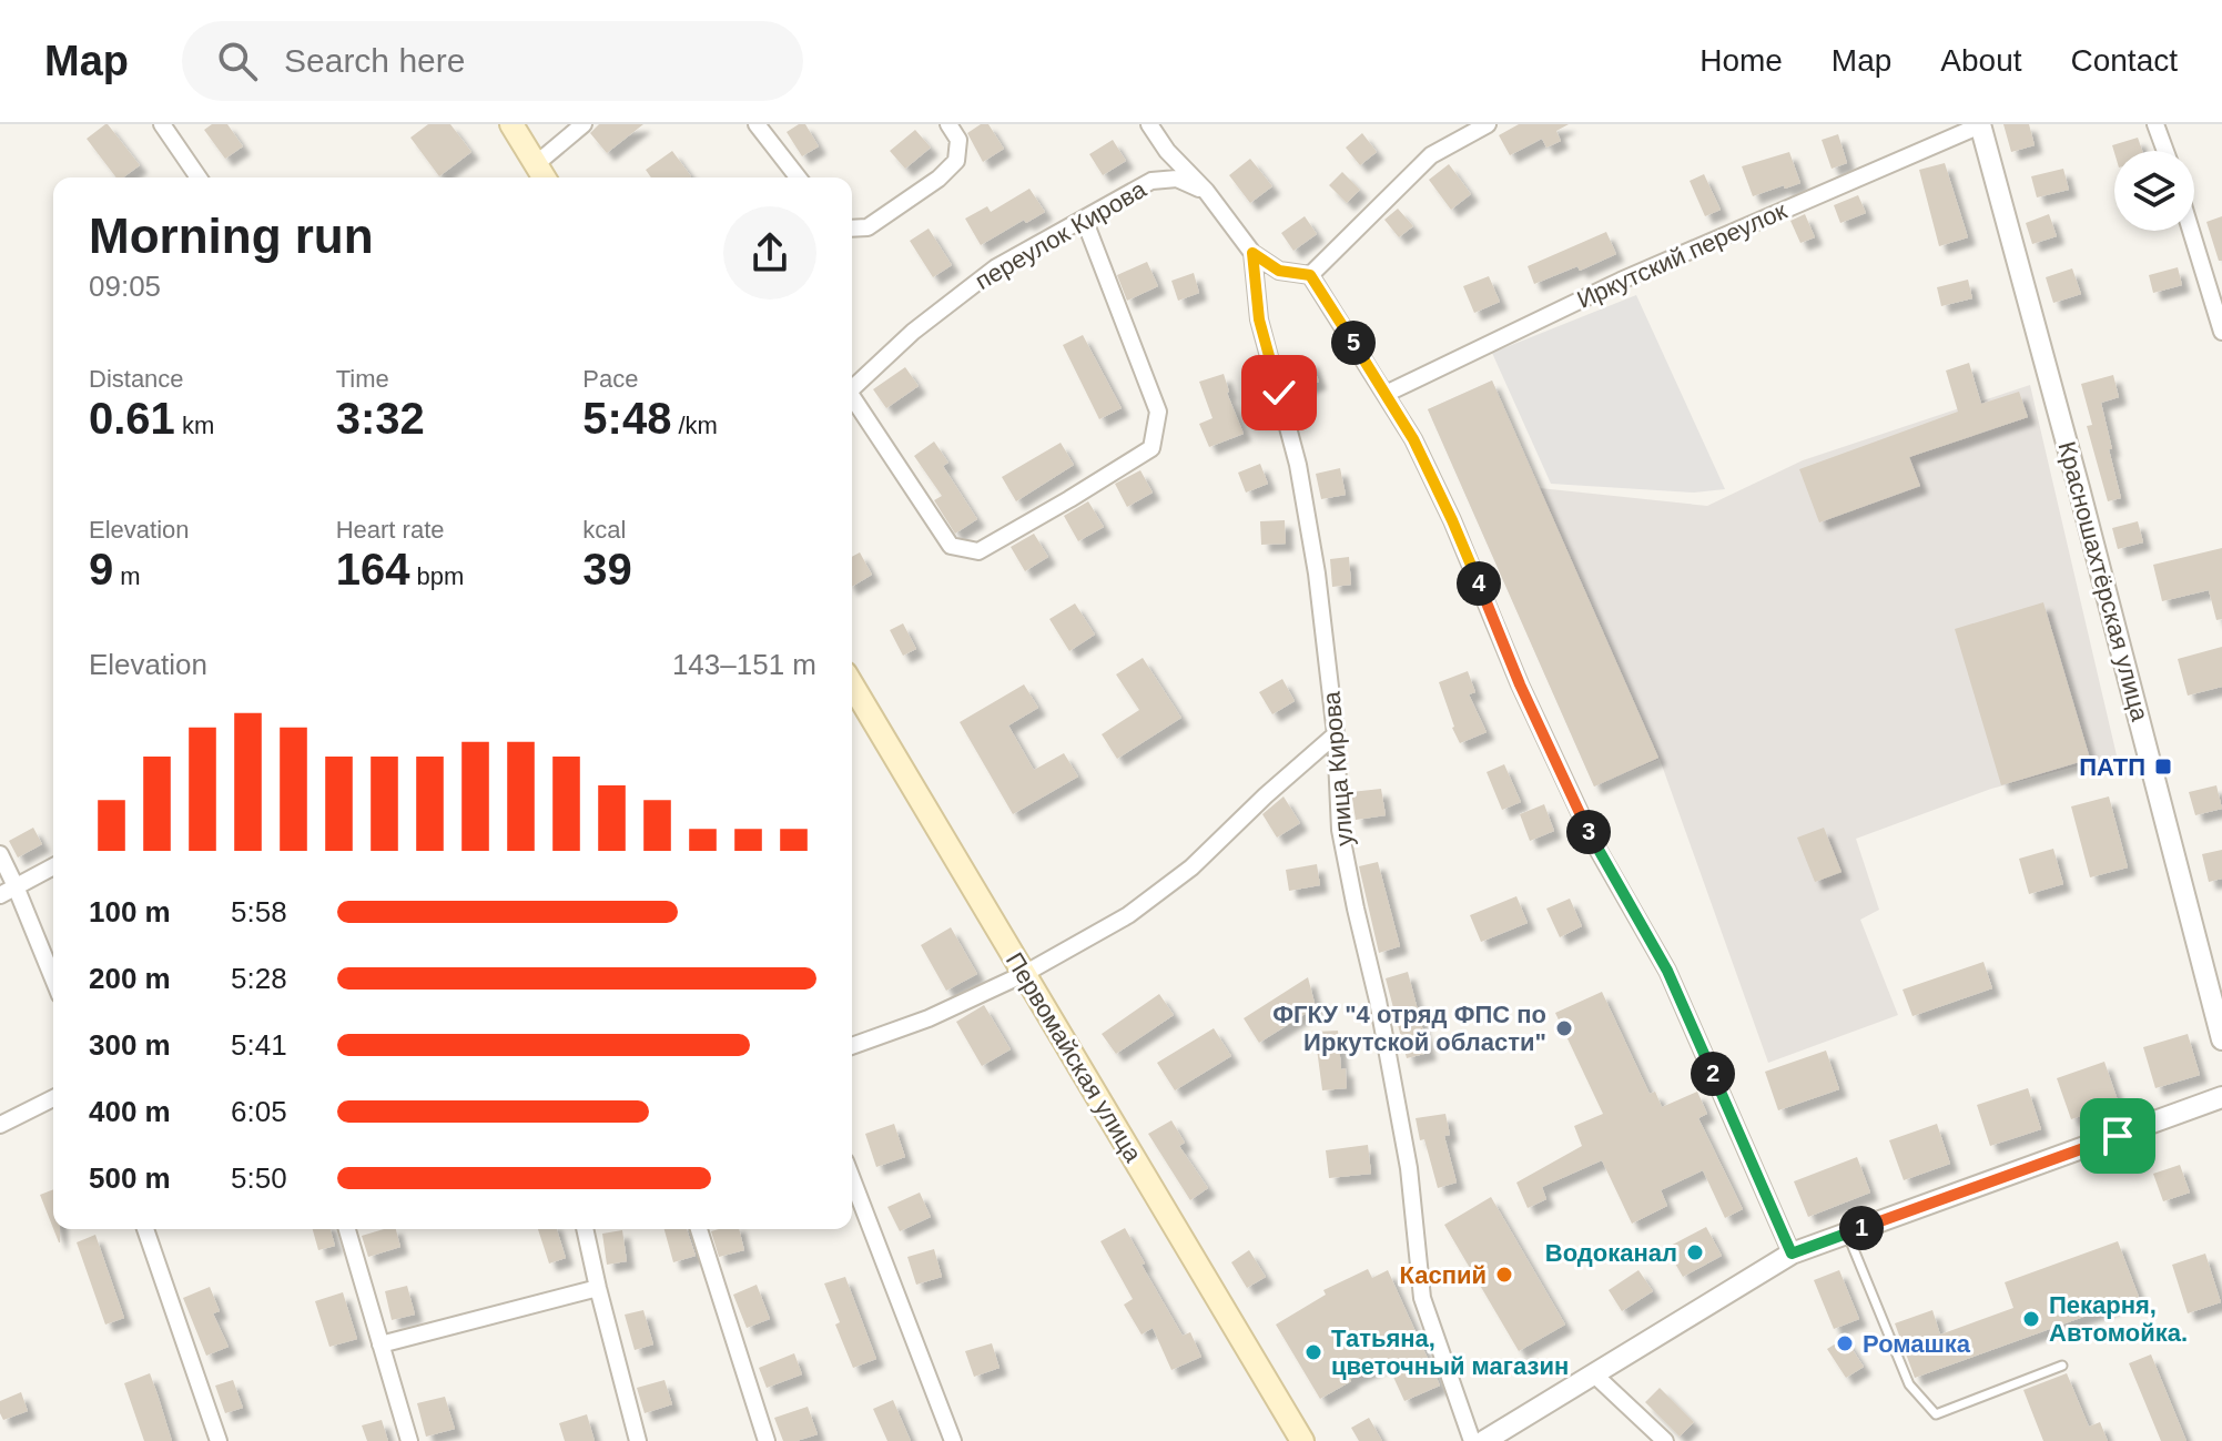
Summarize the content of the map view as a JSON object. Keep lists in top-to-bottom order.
{
  "streets": {
    "main road": ["Первомайская улица"],
    "street": [
      "переулок Кирова",
      "Иркутский переулок",
      "Красношахтёрская улица",
      "улица Кирова"
    ]
  },
  "crossings": [
    ["Иркутский переулок", "Красношахтёрская улица"]
  ],
  "places": {
    "transit": ["ПАТП"],
    "other": [
      "ФГКУ \"4 отряд ФПС по Иркутской области\"",
      "Водоканал",
      "Каспий",
      "Пекарня, Автомойка.",
      "Ромашка",
      "Татьяна, цветочный магазин"
    ]
  },
  "page": {
    "header": "Map",
    "search": "Search here",
    "nav": [
      "Home",
      "Map",
      "About",
      "Contact"
    ],
    "heading": ["Morning run", "09:05"],
    "pins": [
      "5",
      "4",
      "3",
      "2",
      "1"
    ],
    "stats": [
      ["Distance", "0.61 km"],
      ["Time", "3:32"],
      ["Pace", "5:48 /km"],
      ["Elevation", "9 m"],
      ["Heart rate", "164 bpm"],
      ["kcal", "39"]
    ],
    "chart": ["Elevation", "143–151 m"],
    "list": [
      {
        "name": "100 m",
        "note": "5:58"
      },
      {
        "name": "200 m",
        "note": "5:28"
      },
      {
        "name": "300 m",
        "note": "5:41"
      },
      {
        "name": "400 m",
        "note": "6:05"
      },
      {
        "name": "500 m",
        "note": "5:50"
      }
    ]
  }
}
